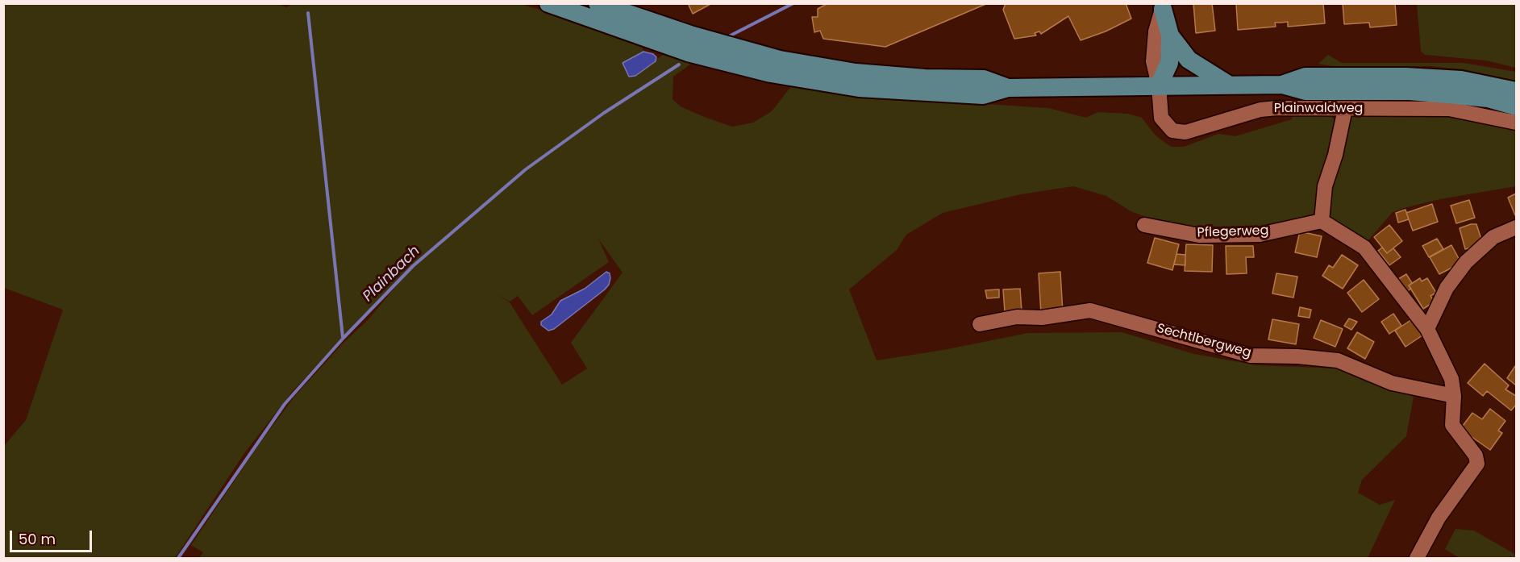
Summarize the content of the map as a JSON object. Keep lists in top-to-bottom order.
{
  "streets": {
    "street": ["Plainwaldweg", "Pflegerweg", "Sechtlbergweg"]
  },
  "water": ["Plainbach"],
  "scale_bar": "50 m"
}
